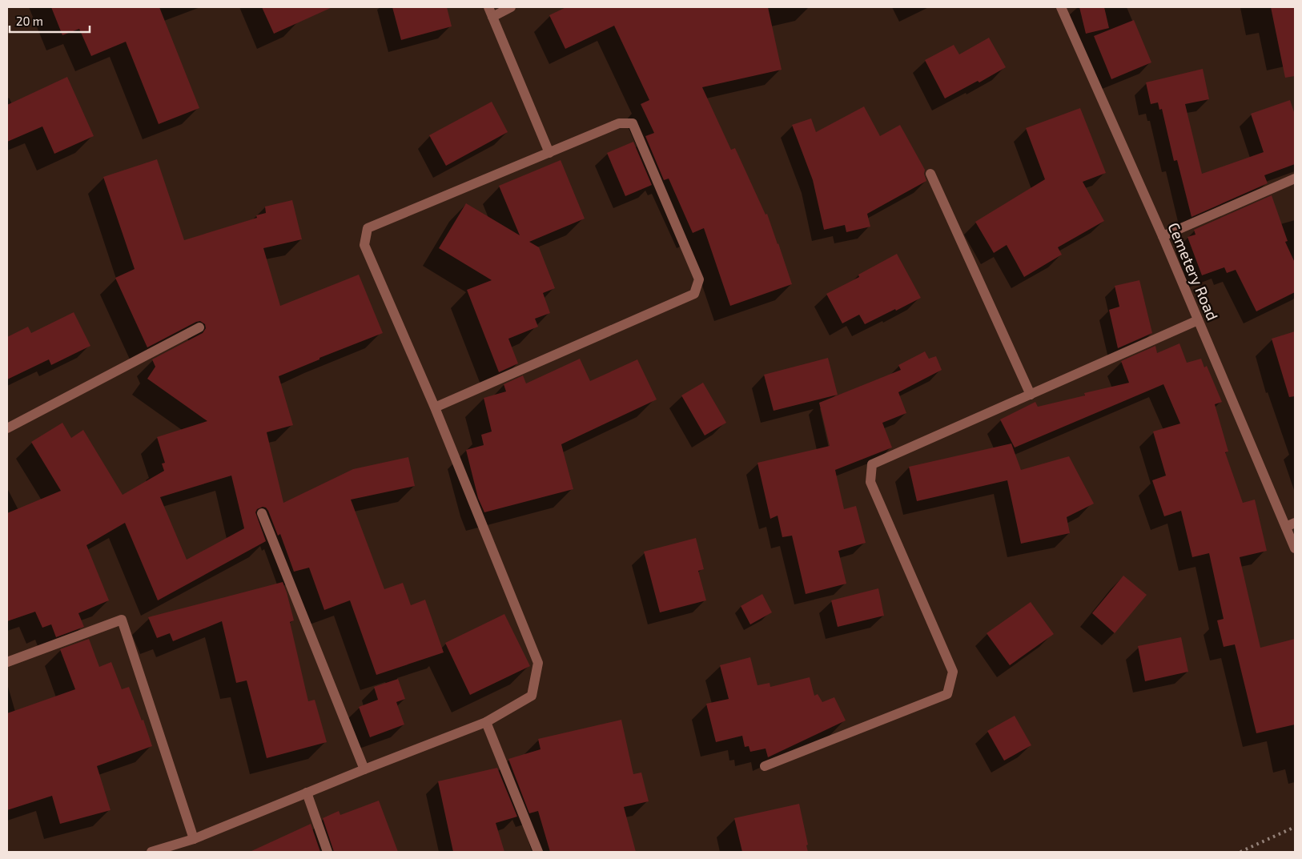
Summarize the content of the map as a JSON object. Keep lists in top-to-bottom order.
{
  "streets": {
    "street": ["Cemetery Road"]
  },
  "scale_bar": "20 m"
}
